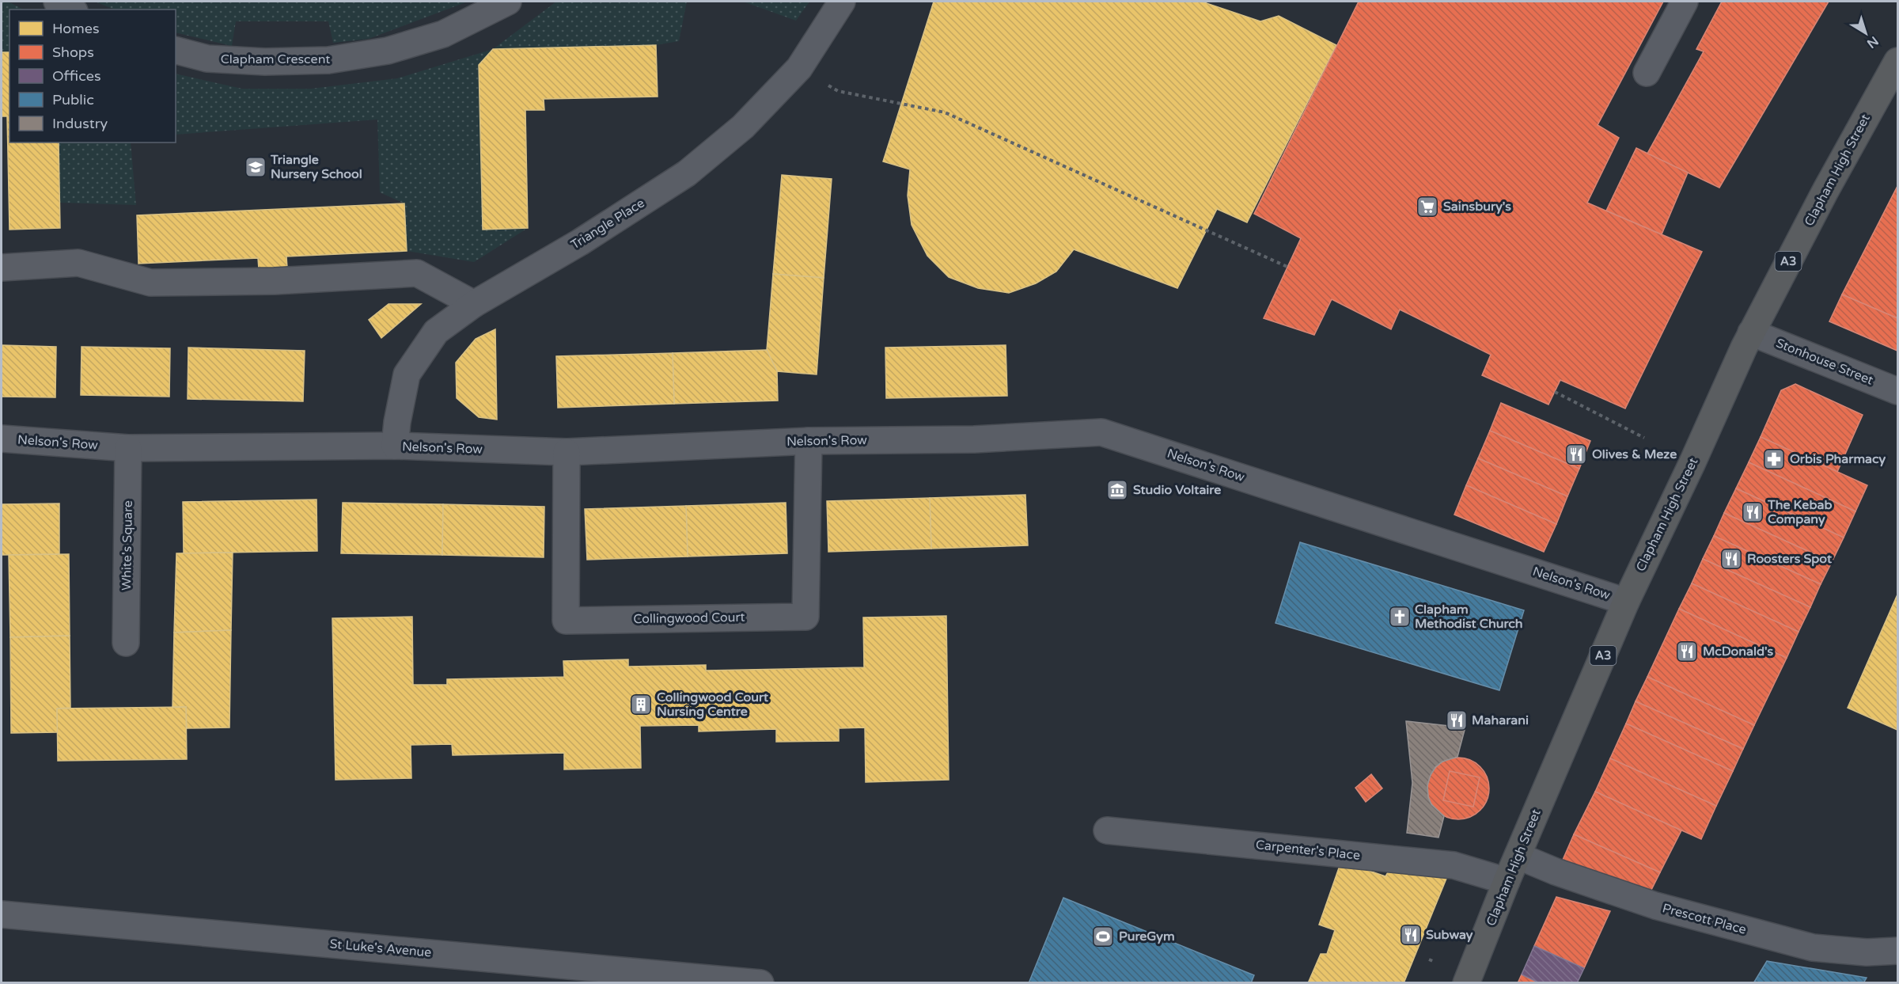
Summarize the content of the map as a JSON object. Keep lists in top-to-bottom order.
{
  "streets": {
    "highway": ["Clapham High Street", "A3"],
    "street": [
      "Clapham Crescent",
      "Triangle Place",
      "Stonhouse Street",
      "Nelson's Row",
      "White's Square",
      "Collingwood Court",
      "Carpenter's Place",
      "Prescott Place",
      "St Luke's Avenue"
    ]
  },
  "crossings": [
    ["Clapham High Street", "Stonhouse Street"],
    ["Clapham High Street", "Nelson's Row"],
    ["Clapham High Street", "Carpenter's Place"],
    ["Clapham High Street", "Prescott Place"],
    ["Triangle Place", "Nelson's Row"],
    ["Nelson's Row", "White's Square"],
    ["Nelson's Row", "Collingwood Court"]
  ],
  "places": {
    "school or university": ["Triangle Nursery School"],
    "supermarket": ["Sainsbury's"],
    "restaurant": [
      "Olives & Meze",
      "The Kebab Company",
      "Roosters Spot",
      "McDonald's",
      "Maharani",
      "Subway"
    ],
    "pharmacy": ["Orbis Pharmacy"],
    "museum": ["Studio Voltaire"],
    "church": ["Clapham Methodist Church"],
    "building": ["Collingwood Court Nursing Centre"],
    "sports": ["PureGym"]
  },
  "legend": [
    "Homes",
    "Shops",
    "Offices",
    "Public",
    "Industry"
  ],
  "north": "bottom right"
}
